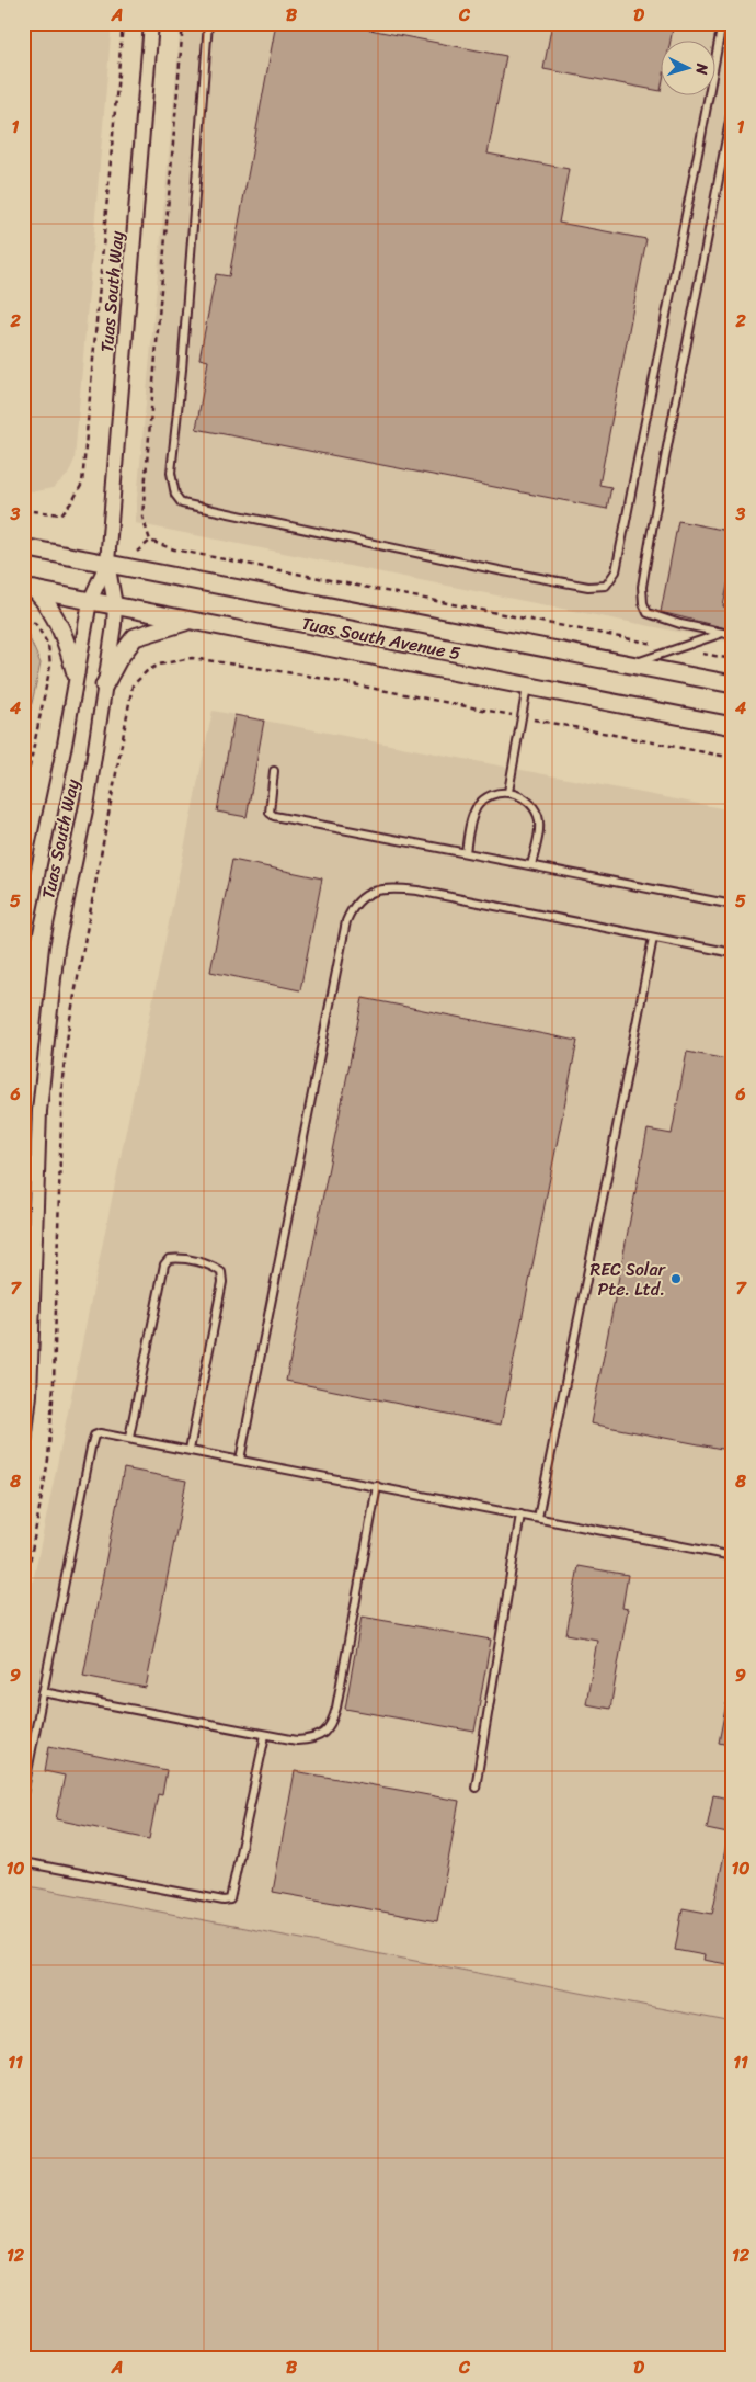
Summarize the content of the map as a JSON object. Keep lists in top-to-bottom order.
{
  "streets": {
    "street": ["Tuas South Way", "Tuas South Avenue 5"]
  },
  "crossings": [
    ["Tuas South Way", "Tuas South Avenue 5"]
  ],
  "places": ["REC Solar Pte. Ltd."],
  "north": "right",
  "grid": {
    "columns": [
      "A",
      "B",
      "C",
      "D"
    ],
    "rows": [
      "1",
      "2",
      "3",
      "4",
      "5",
      "6",
      "7",
      "8",
      "9",
      "10",
      "11",
      "12"
    ]
  }
}
